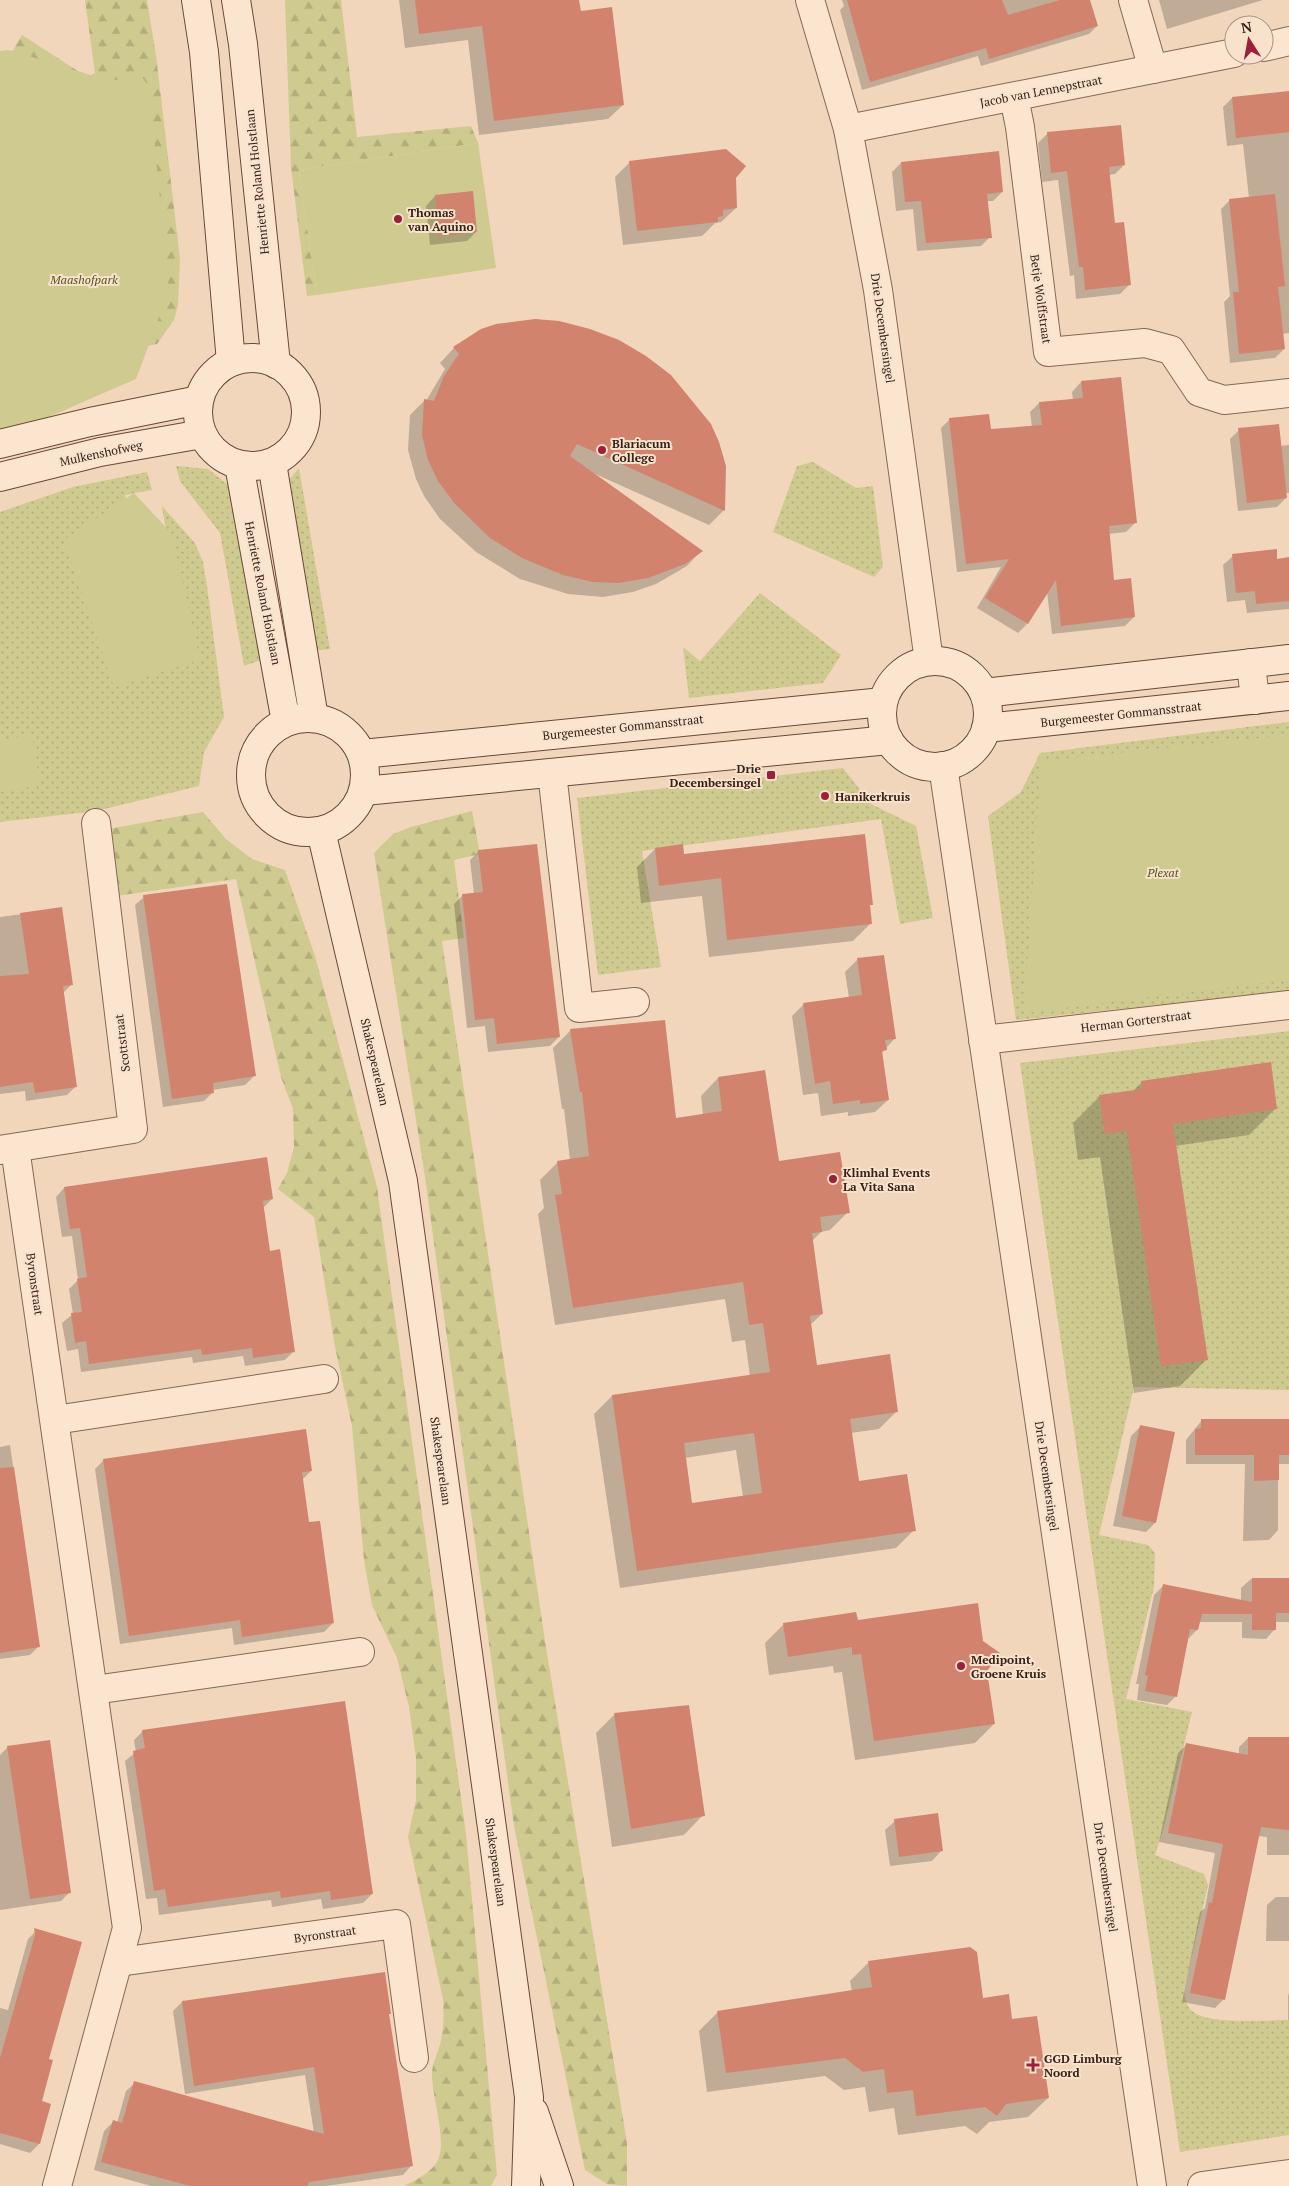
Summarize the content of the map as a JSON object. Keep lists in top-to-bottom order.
{
  "streets": {
    "street": [
      "Jacob van Lennepstraat",
      "Henriette Roland Holstlaan",
      "Betje Wolffstraat",
      "Drie Decembersingel",
      "Mulkenshofweg",
      "Burgemeester Gommansstraat",
      "Herman Gorterstraat",
      "Scottstraat",
      "Shakespearelaan",
      "Byronstraat"
    ]
  },
  "crossings": [
    ["Jacob van Lennepstraat", "Betje Wolffstraat"],
    ["Jacob van Lennepstraat", "Drie Decembersingel"],
    ["Henriette Roland Holstlaan", "Mulkenshofweg"],
    ["Henriette Roland Holstlaan", "Burgemeester Gommansstraat"],
    ["Henriette Roland Holstlaan", "Shakespearelaan"],
    ["Drie Decembersingel", "Burgemeester Gommansstraat"],
    ["Drie Decembersingel", "Herman Gorterstraat"],
    ["Burgemeester Gommansstraat", "Shakespearelaan"],
    ["Scottstraat", "Byronstraat"]
  ],
  "parks": ["Maashofpark", "Plexat"],
  "places": {
    "other": [
      "Thomas van Aquino",
      "Blariacum College",
      "Hanikerkruis",
      "Klimhal Events La Vita Sana",
      "Medipoint, Groene Kruis"
    ],
    "transit": ["Drie Decembersingel"],
    "health": ["GGD Limburg Noord"]
  },
  "north": "top"
}
